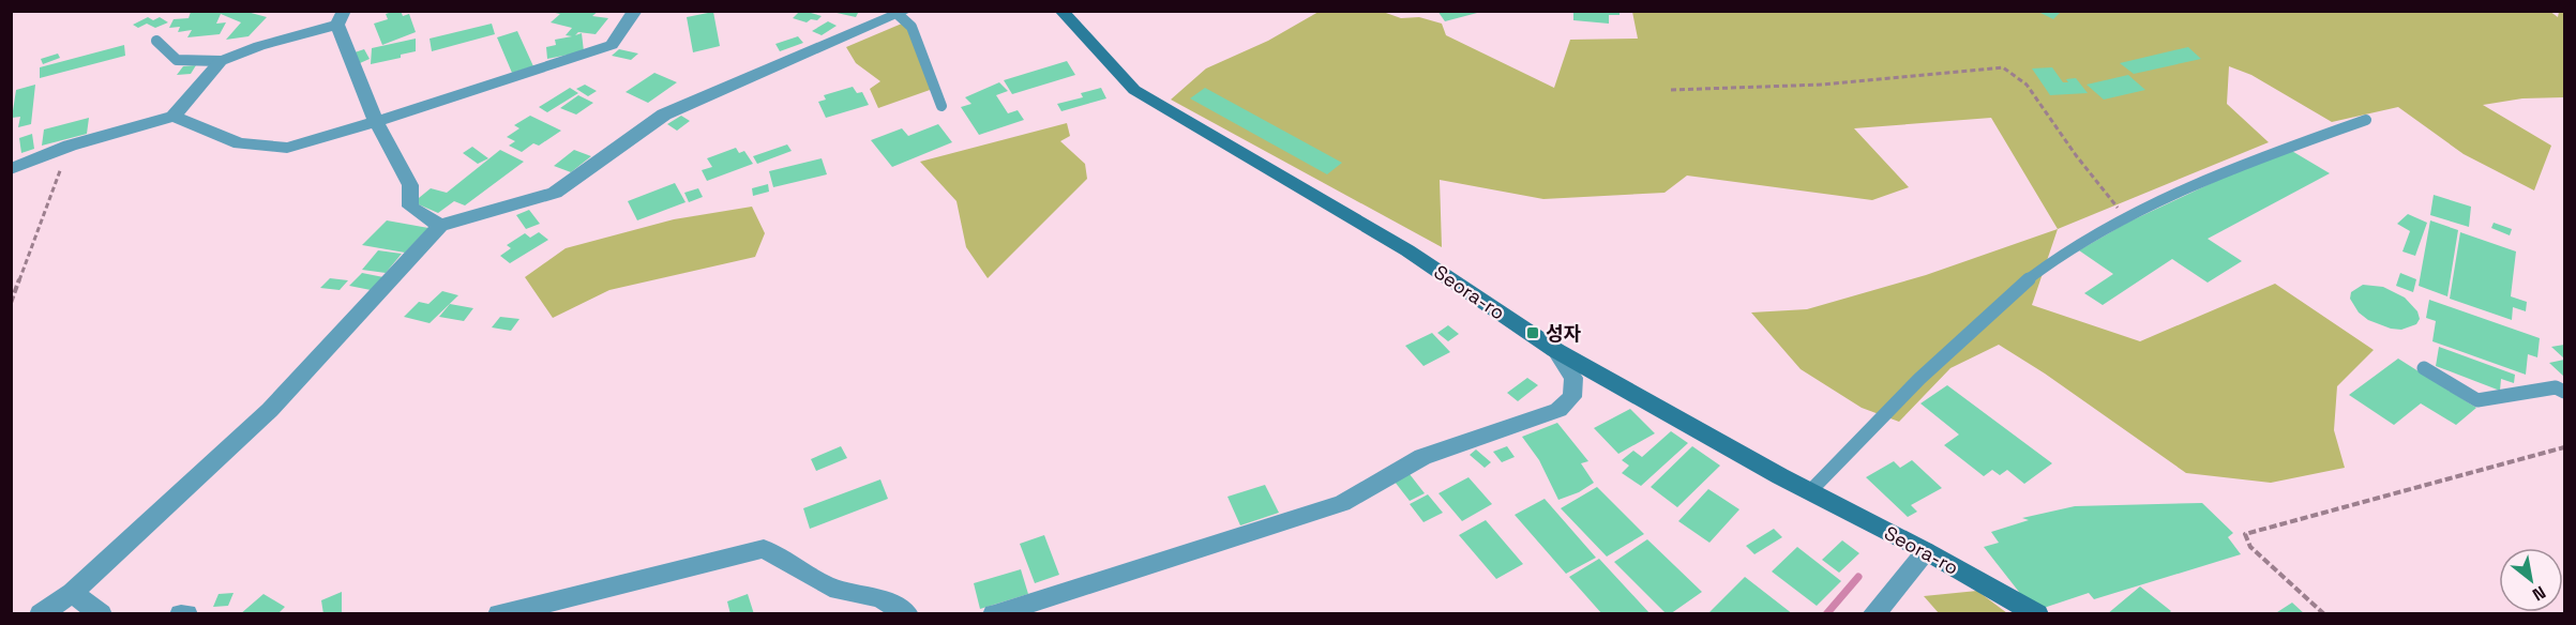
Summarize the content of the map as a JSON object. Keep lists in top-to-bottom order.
{
  "streets": {
    "street": ["Seora-ro"]
  },
  "places": {
    "transit": ["성자"]
  },
  "north": "bottom right"
}
